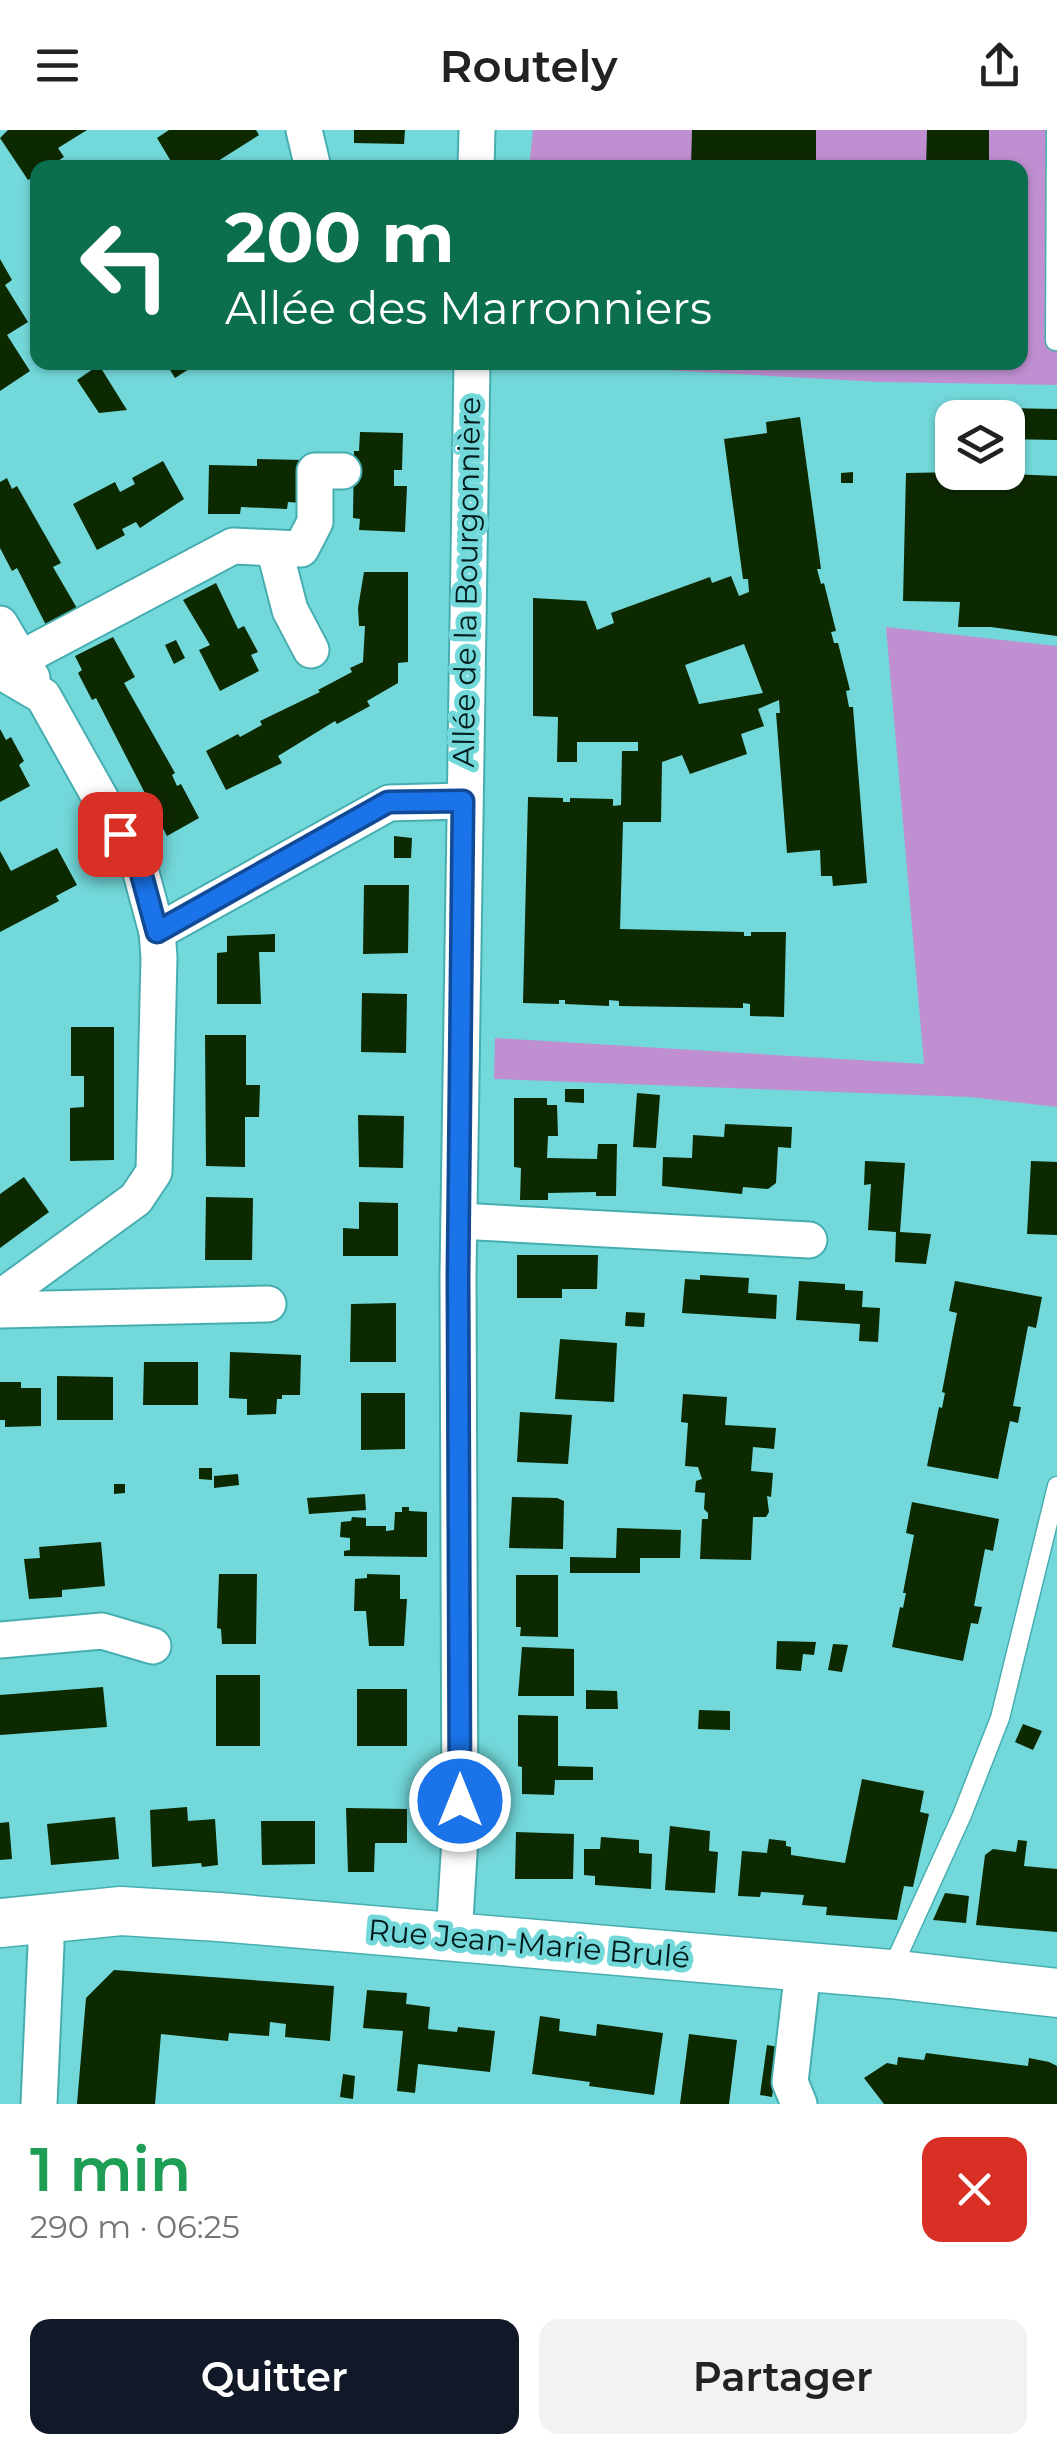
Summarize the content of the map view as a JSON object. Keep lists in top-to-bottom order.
{
  "streets": {
    "street": ["Allée de la Bourgonnière", "Rue Jean-Marie Brulé"]
  },
  "crossings": [
    ["Allée de la Bourgonnière", "Rue Jean-Marie Brulé"]
  ],
  "page": {
    "header": "Routely",
    "turn": ["200 m", "Allée des Marronniers"],
    "heading": ["1 min", "290 m · 06:25"],
    "buttons": ["Quitter", "Partager"]
  }
}
